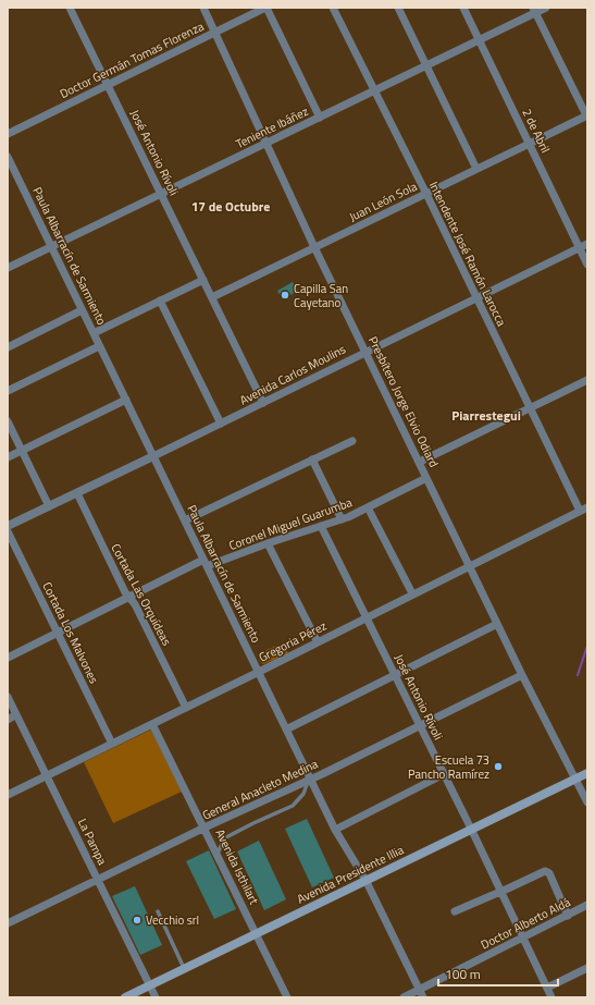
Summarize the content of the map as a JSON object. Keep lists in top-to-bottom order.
{
  "streets": {
    "main road": ["Avenida Presidente Illia"],
    "street": [
      "Doctor Germán Tomas Florenza",
      "Teniente Ibáñez",
      "2 de Abril",
      "José Antonio Rívoli",
      "Juan León Sola",
      "Intendente José Ramón Larocca",
      "Paula Albarracín de Sarmiento",
      "Avenida Carlos Moulins",
      "Presbítero Jorge Elvio Odiard",
      "Coronel Miguel Guarumba",
      "Cortada Las Orquídeas",
      "Cortada Los Malvones",
      "Gregoria Pérez",
      "General Anacleto Medina",
      "La Pampa",
      "Avenida Isthilart",
      "Doctor Alberto Aldá"
    ]
  },
  "crossings": [
    ["Doctor Germán Tomas Florenza", "José Antonio Rívoli"],
    ["Doctor Germán Tomas Florenza", "Presbítero Jorge Elvio Odiard"],
    ["Teniente Ibáñez", "2 de Abril"],
    ["Teniente Ibáñez", "José Antonio Rívoli"],
    ["Teniente Ibáñez", "Intendente José Ramón Larocca"],
    ["Teniente Ibáñez", "Paula Albarracín de Sarmiento"],
    ["Teniente Ibáñez", "Presbítero Jorge Elvio Odiard"],
    ["2 de Abril", "Juan León Sola"],
    ["2 de Abril", "Avenida Carlos Moulins"],
    ["José Antonio Rívoli", "Juan León Sola"],
    ["José Antonio Rívoli", "Avenida Carlos Moulins"],
    ["José Antonio Rívoli", "Coronel Miguel Guarumba"],
    ["José Antonio Rívoli", "Gregoria Pérez"],
    ["José Antonio Rívoli", "General Anacleto Medina"],
    ["José Antonio Rívoli", "Avenida Presidente Illia"],
    ["José Antonio Rívoli", "Doctor Alberto Aldá"],
    ["Juan León Sola", "Intendente José Ramón Larocca"],
    ["Juan León Sola", "Presbítero Jorge Elvio Odiard"],
    ["Intendente José Ramón Larocca", "Avenida Carlos Moulins"],
    ["Intendente José Ramón Larocca", "Gregoria Pérez"],
    ["Paula Albarracín de Sarmiento", "Avenida Carlos Moulins"],
    ["Paula Albarracín de Sarmiento", "Coronel Miguel Guarumba"],
    ["Paula Albarracín de Sarmiento", "Gregoria Pérez"],
    ["Paula Albarracín de Sarmiento", "General Anacleto Medina"],
    ["Paula Albarracín de Sarmiento", "Avenida Presidente Illia"],
    ["Paula Albarracín de Sarmiento", "Doctor Alberto Aldá"],
    ["Avenida Carlos Moulins", "Presbítero Jorge Elvio Odiard"],
    ["Avenida Carlos Moulins", "Cortada Las Orquídeas"],
    ["Presbítero Jorge Elvio Odiard", "Coronel Miguel Guarumba"],
    ["Presbítero Jorge Elvio Odiard", "Gregoria Pérez"],
    ["Presbítero Jorge Elvio Odiard", "General Anacleto Medina"],
    ["Presbítero Jorge Elvio Odiard", "Avenida Presidente Illia"],
    ["Coronel Miguel Guarumba", "Cortada Las Orquídeas"],
    ["Coronel Miguel Guarumba", "Cortada Los Malvones"],
    ["Cortada Las Orquídeas", "Gregoria Pérez"],
    ["Cortada Los Malvones", "Gregoria Pérez"],
    ["Gregoria Pérez", "La Pampa"],
    ["Gregoria Pérez", "Avenida Isthilart"],
    ["General Anacleto Medina", "La Pampa"],
    ["General Anacleto Medina", "Avenida Isthilart"],
    ["La Pampa", "Avenida Presidente Illia"],
    ["Avenida Isthilart", "Avenida Presidente Illia"]
  ],
  "districts": ["17 de Octubre", "Piarrestegui"],
  "places": ["Capilla San Cayetano", "Escuela 73 Pancho Ramírez", "Vecchio srl"],
  "scale_bar": "100 m"
}
